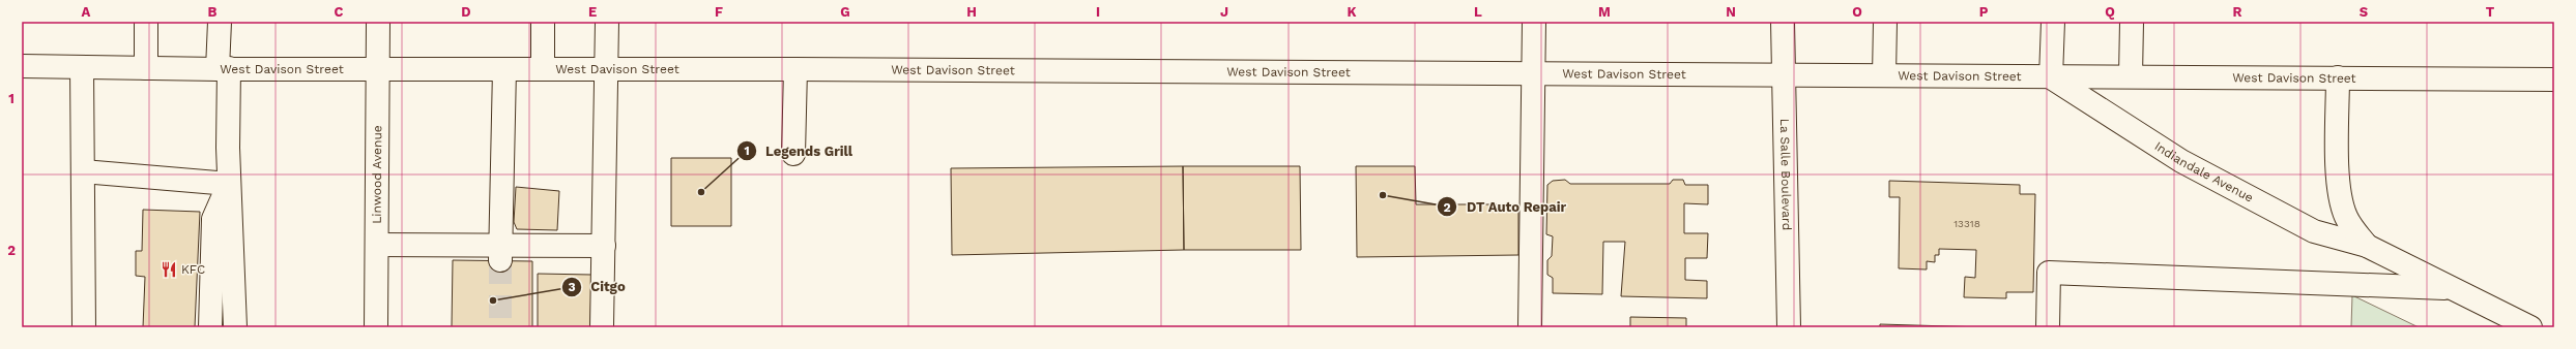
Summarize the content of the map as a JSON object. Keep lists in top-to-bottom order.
{
  "streets": {
    "main road": [
      "West Davison Street",
      "Indiandale Avenue",
      "Linwood Avenue",
      "La Salle Boulevard"
    ]
  },
  "crossings": [
    ["West Davison Street", "Indiandale Avenue"],
    ["West Davison Street", "Linwood Avenue"],
    ["West Davison Street", "La Salle Boulevard"]
  ],
  "places": {
    "other": ["Legends Grill", "DT Auto Repair", "Citgo"],
    "restaurant": ["KFC"]
  },
  "house_numbers": ["13318"],
  "grid": {
    "columns": [
      "A",
      "B",
      "C",
      "D",
      "E",
      "F",
      "G",
      "H",
      "I",
      "J",
      "K",
      "L",
      "M",
      "N",
      "O",
      "P",
      "Q",
      "R",
      "S",
      "T"
    ],
    "rows": ["1", "2"]
  }
}
